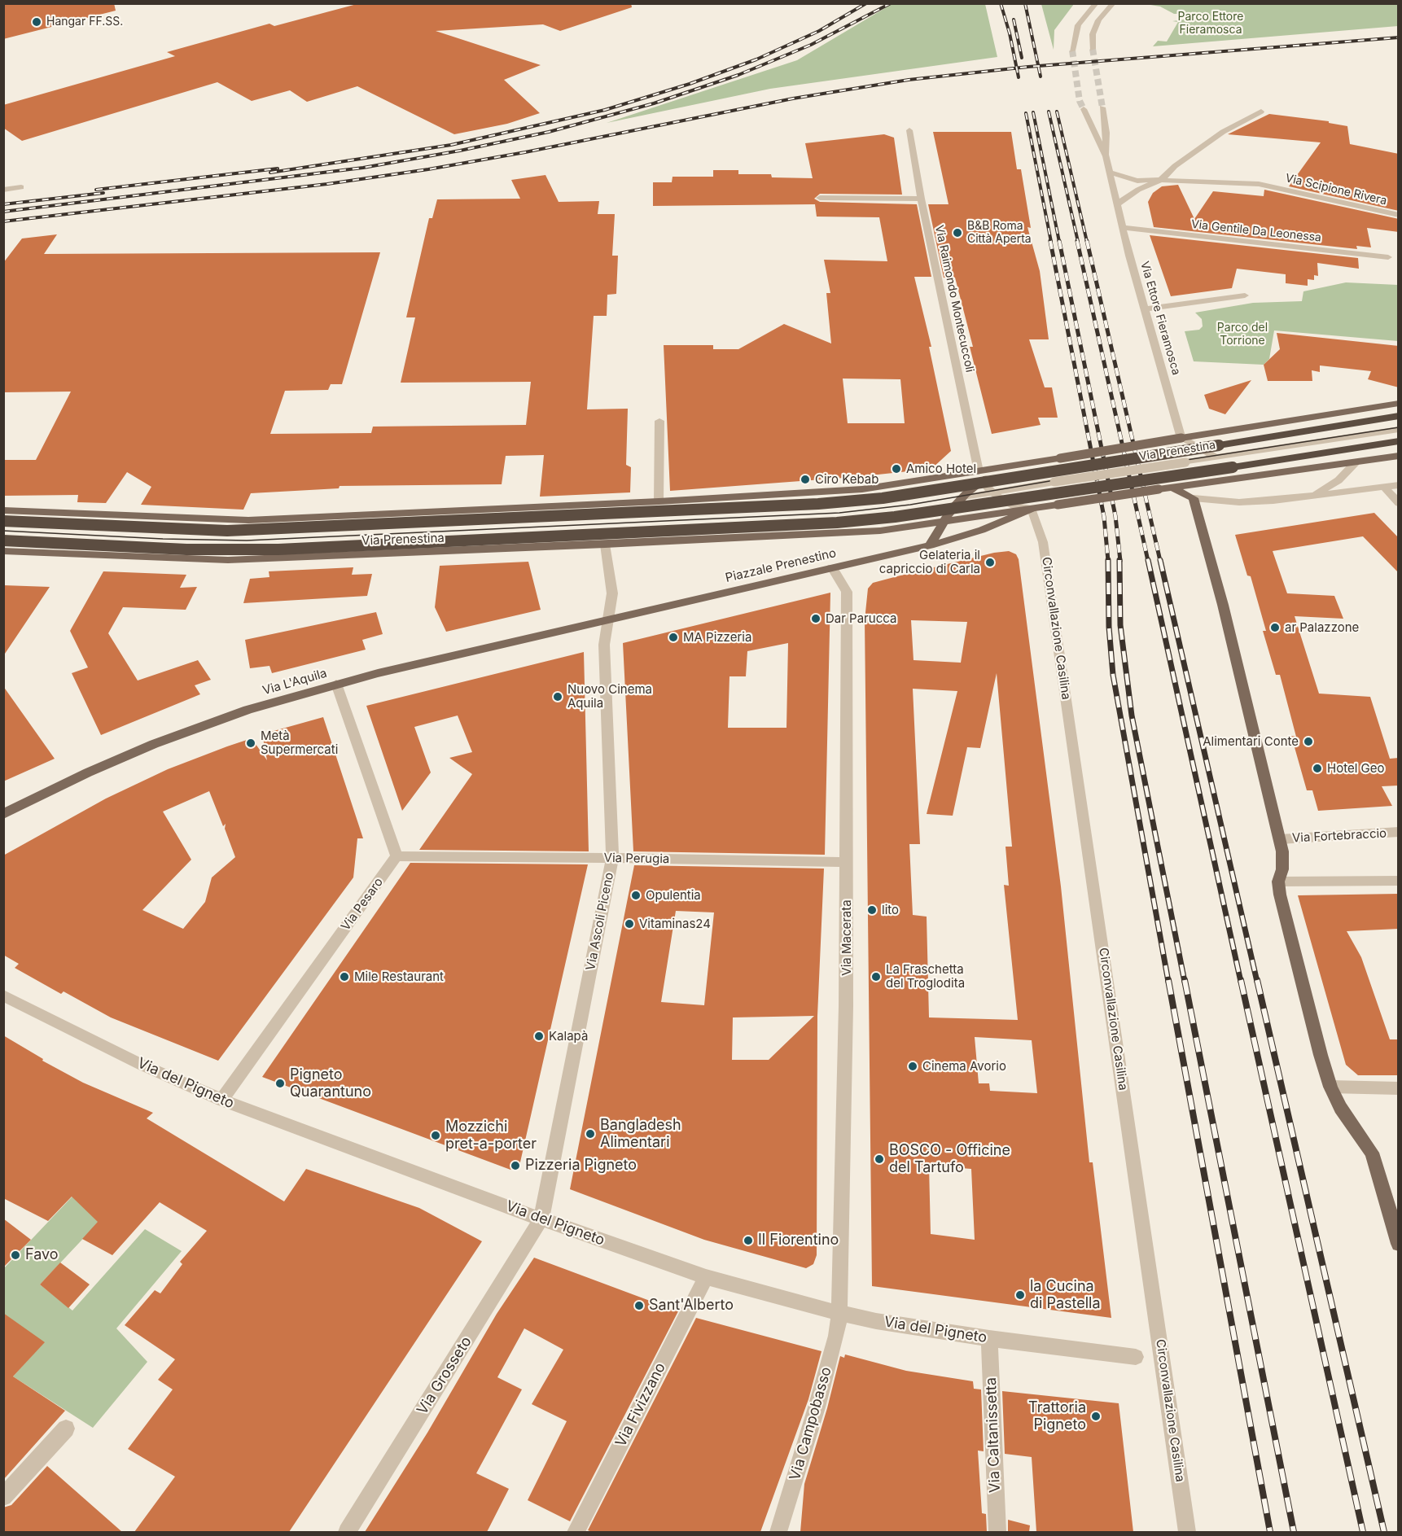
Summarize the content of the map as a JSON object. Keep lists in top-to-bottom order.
{
  "streets": {
    "main road": ["Via Prenestina", "Piazzale Prenestino", "Via L'Aquila"],
    "street": [
      "Via Scipione Rivera",
      "Via Gentile Da Leonessa",
      "Via Raimondo Montecuccoli",
      "Via Ettore Fieramosca",
      "Circonvallazione Casilina",
      "Via Fortebraccio",
      "Via Perugia",
      "Via Pesaro",
      "Via Ascoli Piceno",
      "Via Macerata",
      "Via del Pigneto",
      "Via Grosseto",
      "Via Fivizzano",
      "Via Campobasso",
      "Via Caltanissetta"
    ]
  },
  "crossings": [
    ["Via Gentile Da Leonessa", "Via Ettore Fieramosca"],
    ["Via Raimondo Montecuccoli", "Via Prenestina"],
    ["Via Ettore Fieramosca", "Via Prenestina"],
    ["Via Prenestina", "Piazzale Prenestino"],
    ["Piazzale Prenestino", "Circonvallazione Casilina"],
    ["Piazzale Prenestino", "Via L'Aquila"],
    ["Piazzale Prenestino", "Via Ascoli Piceno"],
    ["Piazzale Prenestino", "Via Macerata"],
    ["Via L'Aquila", "Via Ascoli Piceno"],
    ["Via Perugia", "Via Pesaro"],
    ["Via Perugia", "Via Ascoli Piceno"],
    ["Via Perugia", "Via Macerata"],
    ["Via Pesaro", "Via del Pigneto"],
    ["Via Ascoli Piceno", "Via del Pigneto"],
    ["Via Ascoli Piceno", "Via Grosseto"],
    ["Via Macerata", "Via del Pigneto"],
    ["Via Macerata", "Via Campobasso"],
    ["Via del Pigneto", "Via Grosseto"],
    ["Via del Pigneto", "Via Fivizzano"],
    ["Via del Pigneto", "Via Campobasso"],
    ["Via del Pigneto", "Via Caltanissetta"]
  ],
  "parks": ["Parco Ettore Fieramosca", "Parco del Torrione"],
  "places": [
    "Hangar FF.SS.",
    "B&B Roma Città Aperta",
    "Amico Hotel",
    "Ciro Kebab",
    "Gelateria il capriccio di Carla",
    "Dar Parucca",
    "ar Palazzone",
    "MA Pizzeria",
    "Nuovo Cinema Aquila",
    "Alimentari Conte",
    "Metà Supermercati",
    "Hotel Geo",
    "Opulentia",
    "lito",
    "Vitaminas24",
    "Mile Restaurant",
    "La Fraschetta del Troglodita",
    "Kalapà",
    "Cinema Avorio",
    "Pigneto Quarantuno",
    "Bangladesh Alimentari",
    "Mozzichi pret-a-porter",
    "BOSCO - Officine del Tartufo",
    "Pizzeria Pigneto",
    "Il Fiorentino",
    "Favo",
    "la Cucina di Pastella",
    "Sant'Alberto",
    "Trattoria Pigneto"
  ]
}
